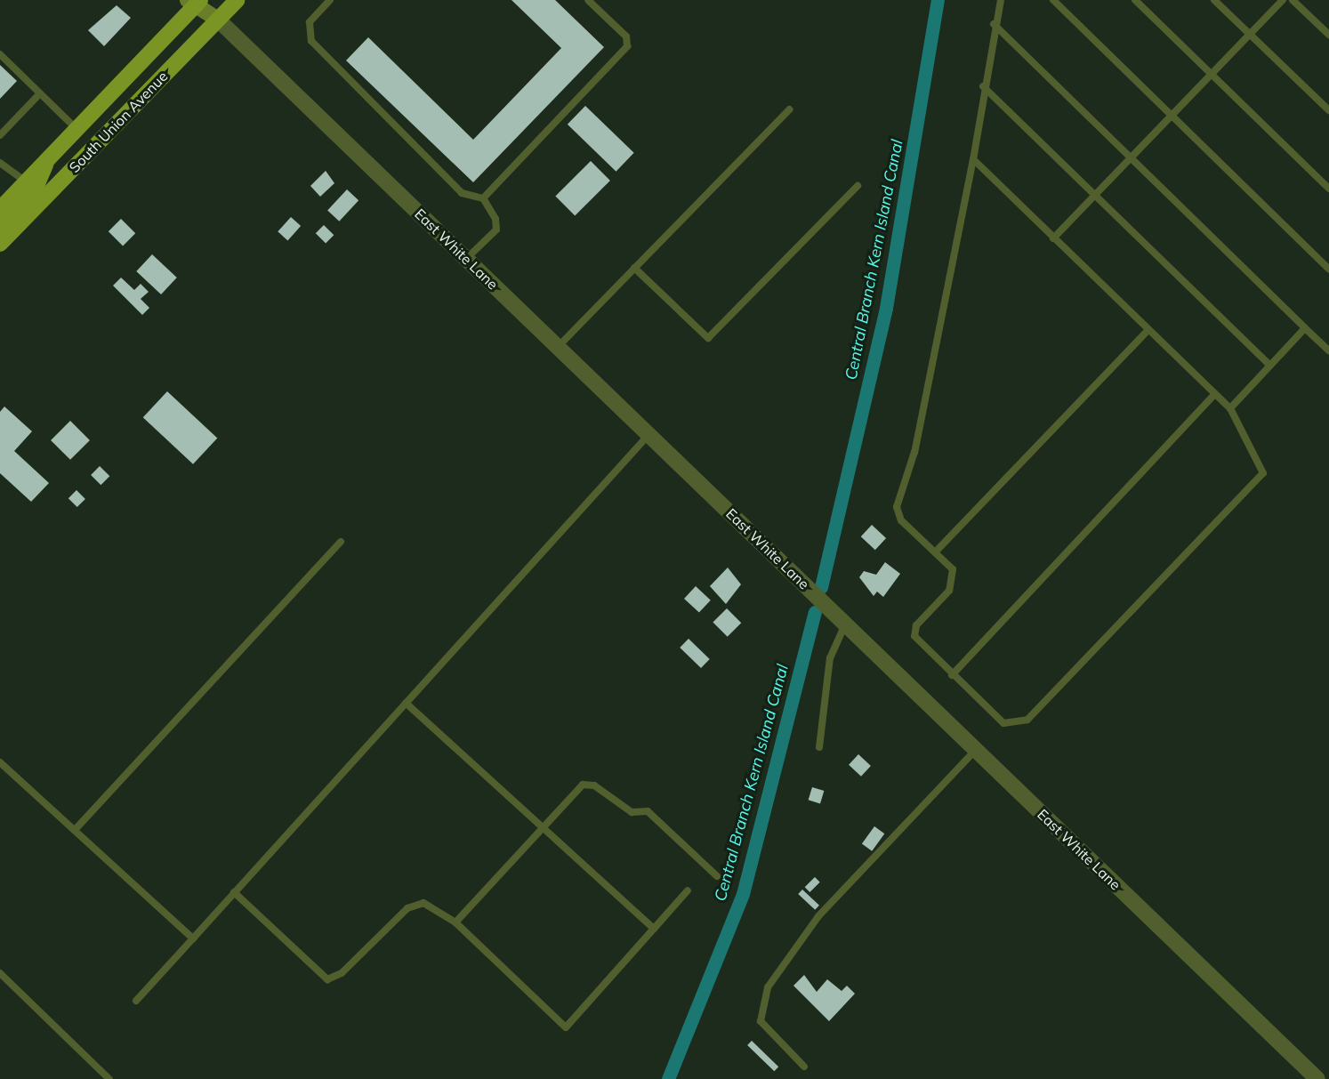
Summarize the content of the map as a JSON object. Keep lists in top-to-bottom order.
{
  "streets": {
    "main road": ["South Union Avenue"],
    "street": ["East White Lane"]
  },
  "crossings": [
    ["South Union Avenue", "East White Lane"]
  ],
  "water": ["Central Branch Kern Island Canal"]
}
